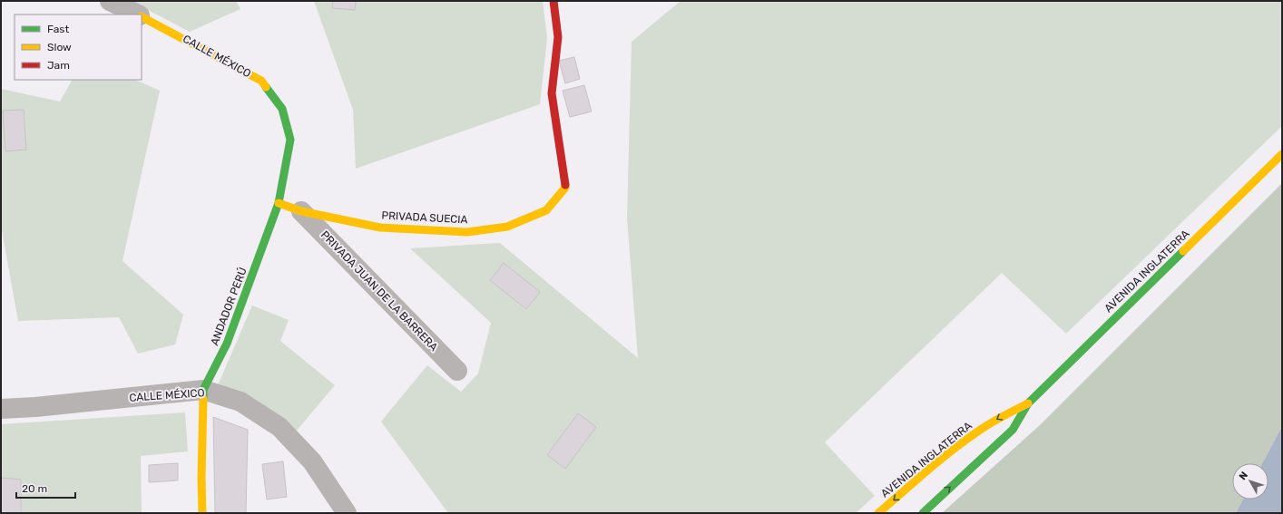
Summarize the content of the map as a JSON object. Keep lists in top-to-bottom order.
{
  "streets": {
    "street": [
      "CALLE MÉXICO",
      "PRIVADA SUECIA",
      "AVENIDA INGLATERRA",
      "PRIVADA JUAN DE LA BARRERA",
      "ANDADOR PERÚ"
    ]
  },
  "crossings": [
    ["CALLE MÉXICO", "ANDADOR PERÚ"],
    ["PRIVADA SUECIA", "PRIVADA JUAN DE LA BARRERA"],
    ["PRIVADA SUECIA", "ANDADOR PERÚ"]
  ],
  "legend": ["Fast", "Slow", "Jam"],
  "scale_bar": "20 m",
  "north": "top left"
}
